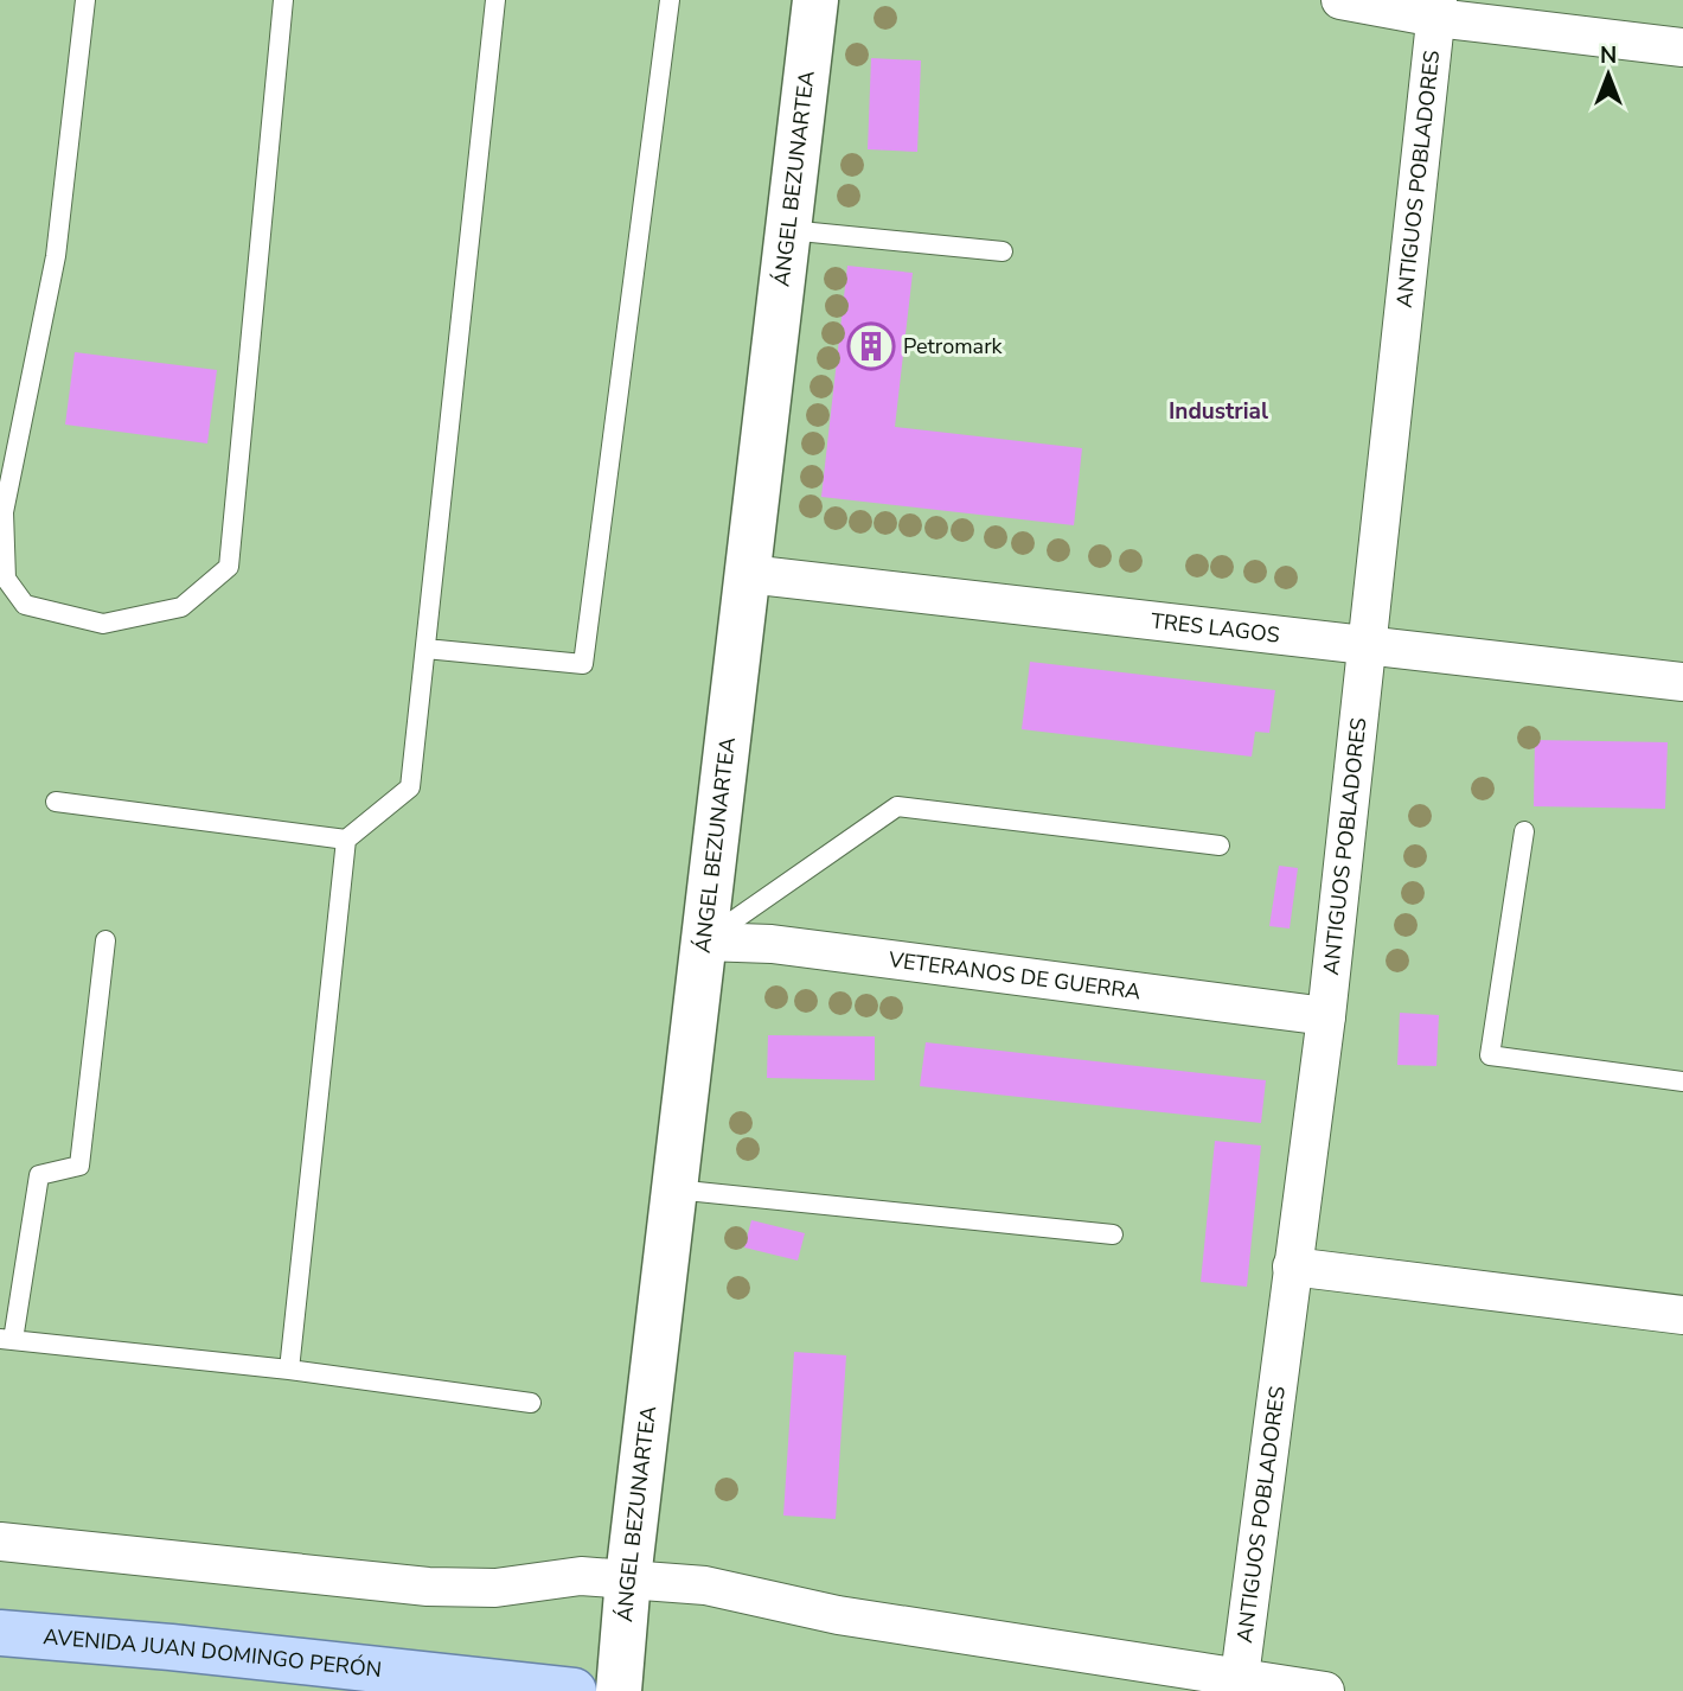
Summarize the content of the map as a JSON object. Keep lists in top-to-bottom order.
{
  "streets": {
    "main road": ["AVENIDA JUAN DOMINGO PERÓN"],
    "street": [
      "ÁNGEL BEZUNARTEA",
      "ANTIGUOS POBLADORES",
      "TRES LAGOS",
      "VETERANOS DE GUERRA"
    ]
  },
  "crossings": [
    ["ÁNGEL BEZUNARTEA", "TRES LAGOS"],
    ["ÁNGEL BEZUNARTEA", "VETERANOS DE GUERRA"],
    ["ANTIGUOS POBLADORES", "TRES LAGOS"],
    ["ANTIGUOS POBLADORES", "VETERANOS DE GUERRA"]
  ],
  "districts": ["Industrial"],
  "places": {
    "building": ["Petromark"]
  },
  "north": "top"
}
